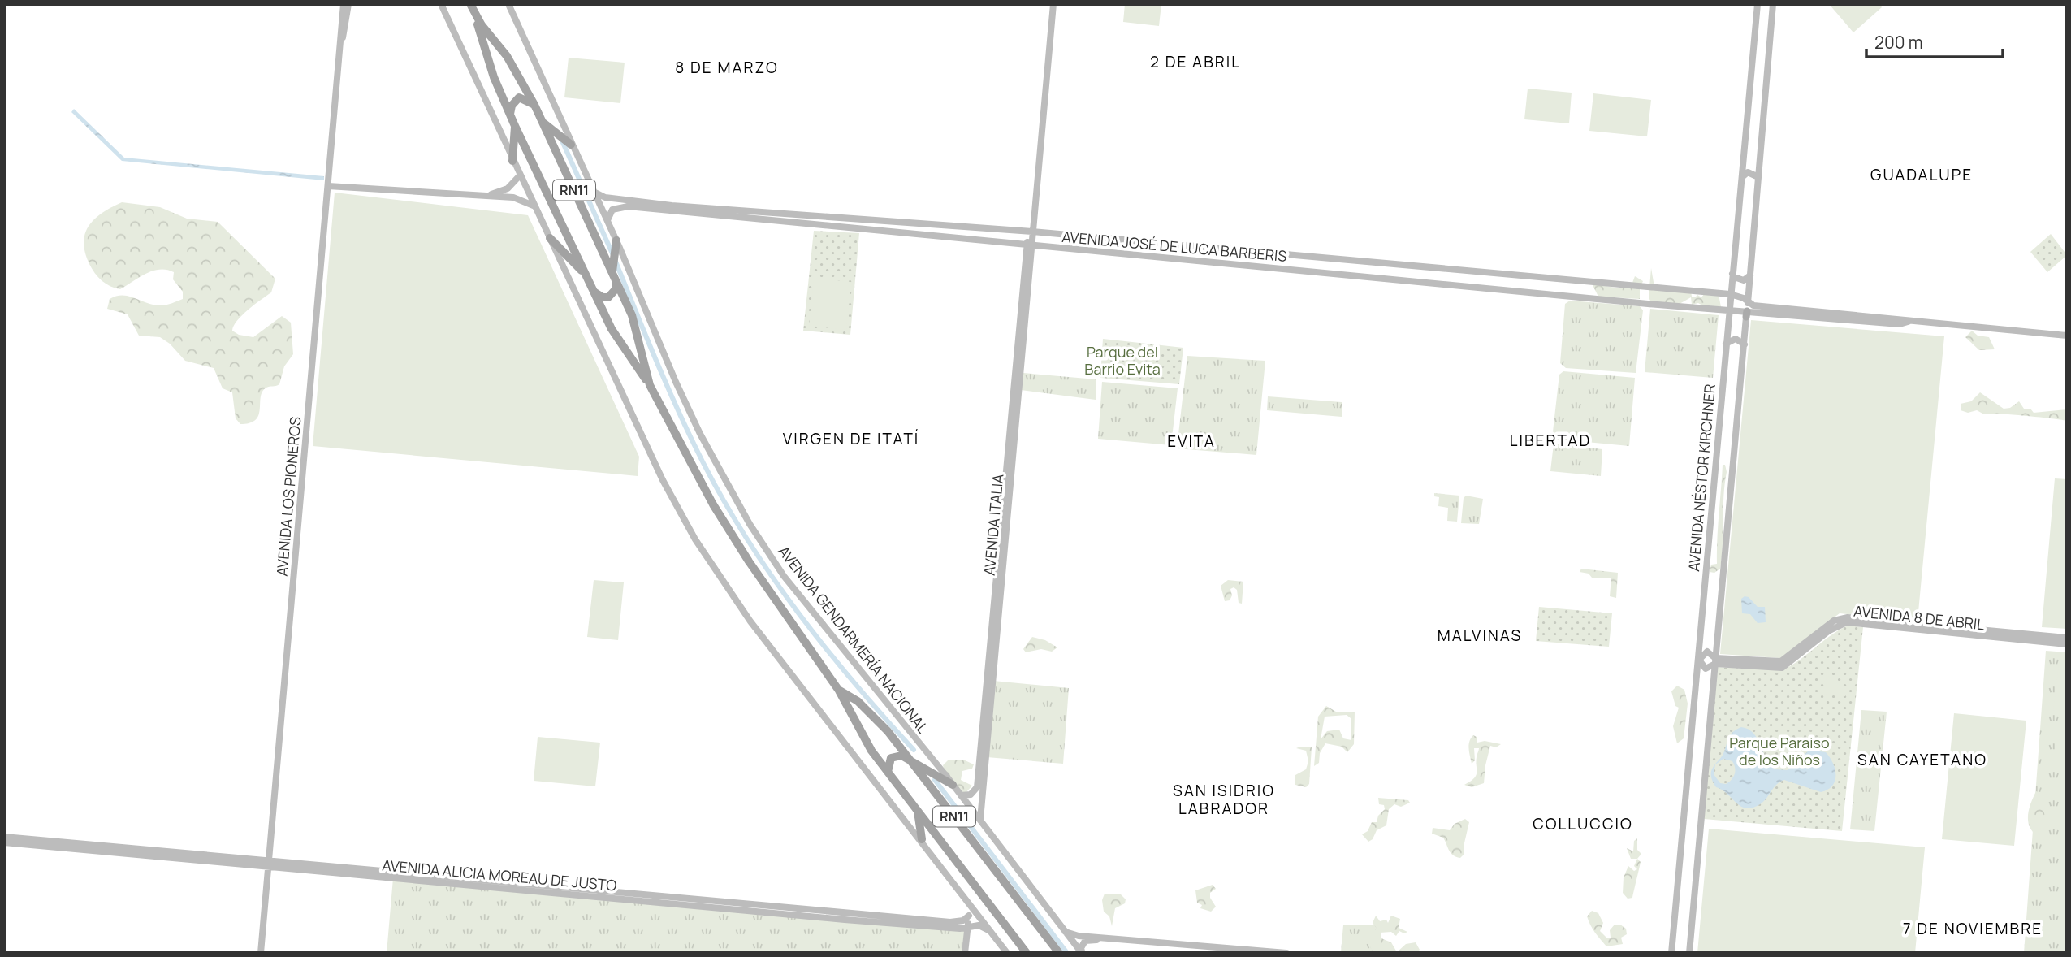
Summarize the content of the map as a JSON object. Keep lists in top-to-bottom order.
{
  "streets": {
    "highway": ["RN11"],
    "main road": [
      "AVENIDA JOSÉ DE LUCA BARBERIS",
      "AVENIDA NÉSTOR KIRCHNER",
      "AVENIDA LOS PIONEROS",
      "AVENIDA ITALIA",
      "AVENIDA 8 DE ABRIL",
      "AVENIDA GENDARMERÍA NACIONAL",
      "AVENIDA ALICIA MOREAU DE JUSTO"
    ]
  },
  "crossings": [
    ["AVENIDA JOSÉ DE LUCA BARBERIS", "AVENIDA NÉSTOR KIRCHNER"],
    ["AVENIDA JOSÉ DE LUCA BARBERIS", "AVENIDA ITALIA"],
    ["AVENIDA JOSÉ DE LUCA BARBERIS", "AVENIDA GENDARMERÍA NACIONAL"],
    ["AVENIDA NÉSTOR KIRCHNER", "AVENIDA 8 DE ABRIL"],
    ["AVENIDA LOS PIONEROS", "AVENIDA ALICIA MOREAU DE JUSTO"],
    ["AVENIDA ITALIA", "AVENIDA GENDARMERÍA NACIONAL"]
  ],
  "districts": [
    "2 DE ABRIL",
    "8 DE MARZO",
    "GUADALUPE",
    "VIRGEN DE ITATÍ",
    "LIBERTAD",
    "EVITA",
    "MALVINAS",
    "SAN CAYETANO",
    "SAN ISIDRIO LABRADOR",
    "COLLUCCIO",
    "7 DE NOVIEMBRE"
  ],
  "parks": ["Parque del Barrio Evita", "Parque Paraiso de los Niños"],
  "scale_bar": "200 m"
}
